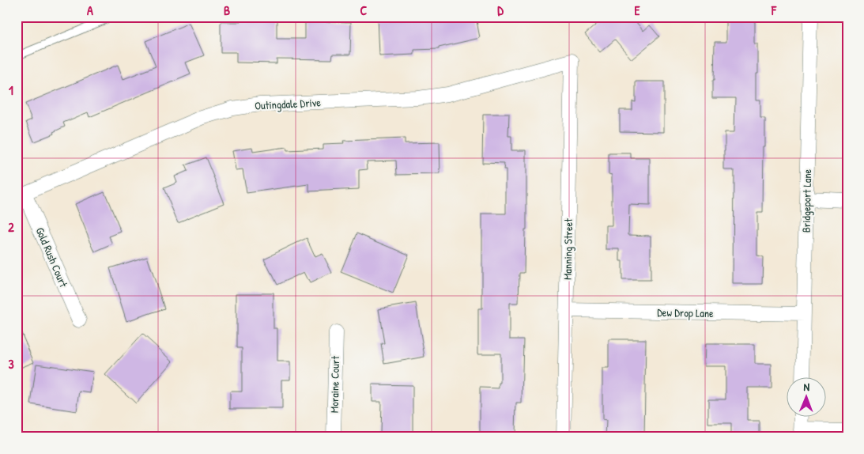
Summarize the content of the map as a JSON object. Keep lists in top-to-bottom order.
{
  "streets": {
    "street": [
      "Outingdale Drive",
      "Bridgeport Lane",
      "Manning Street",
      "Gold Rush Court",
      "Dew Drop Lane",
      "Moraine Court"
    ]
  },
  "crossings": [
    ["Outingdale Drive", "Manning Street"],
    ["Outingdale Drive", "Gold Rush Court"],
    ["Bridgeport Lane", "Dew Drop Lane"],
    ["Manning Street", "Dew Drop Lane"]
  ],
  "north": "top",
  "grid": {
    "columns": [
      "A",
      "B",
      "C",
      "D",
      "E",
      "F"
    ],
    "rows": ["1", "2", "3"]
  }
}
